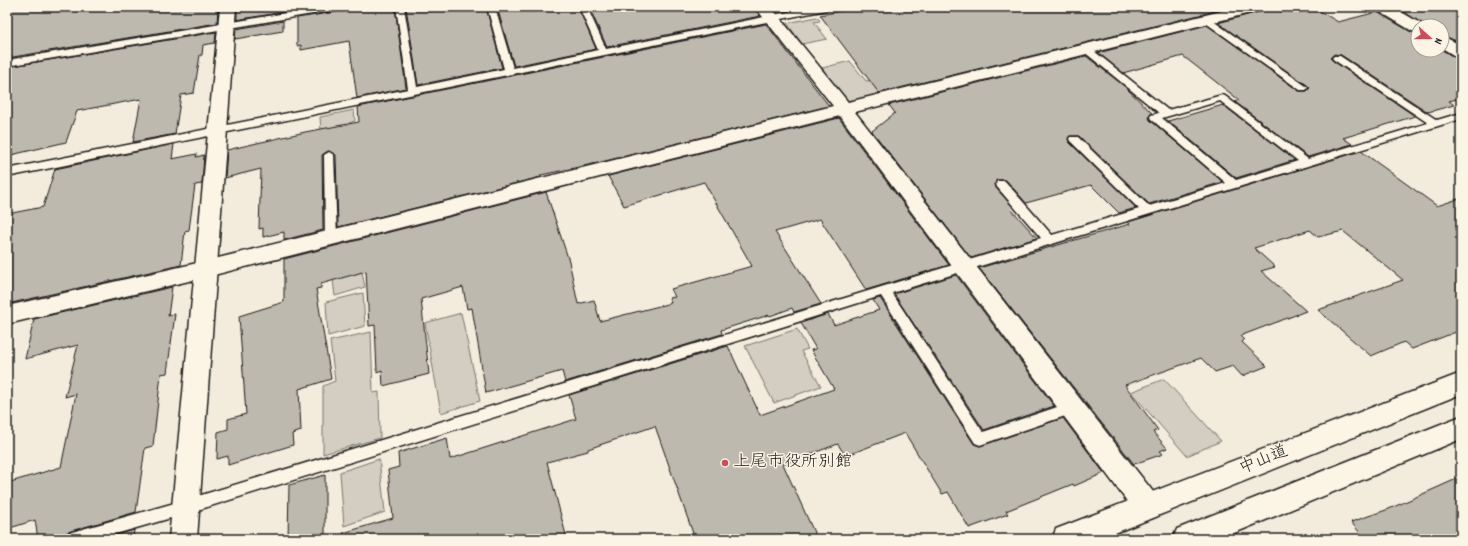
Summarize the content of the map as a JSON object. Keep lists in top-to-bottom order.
{
  "streets": {
    "main road": ["中山道"]
  },
  "places": ["上尾市役所別館"],
  "north": "right"
}
